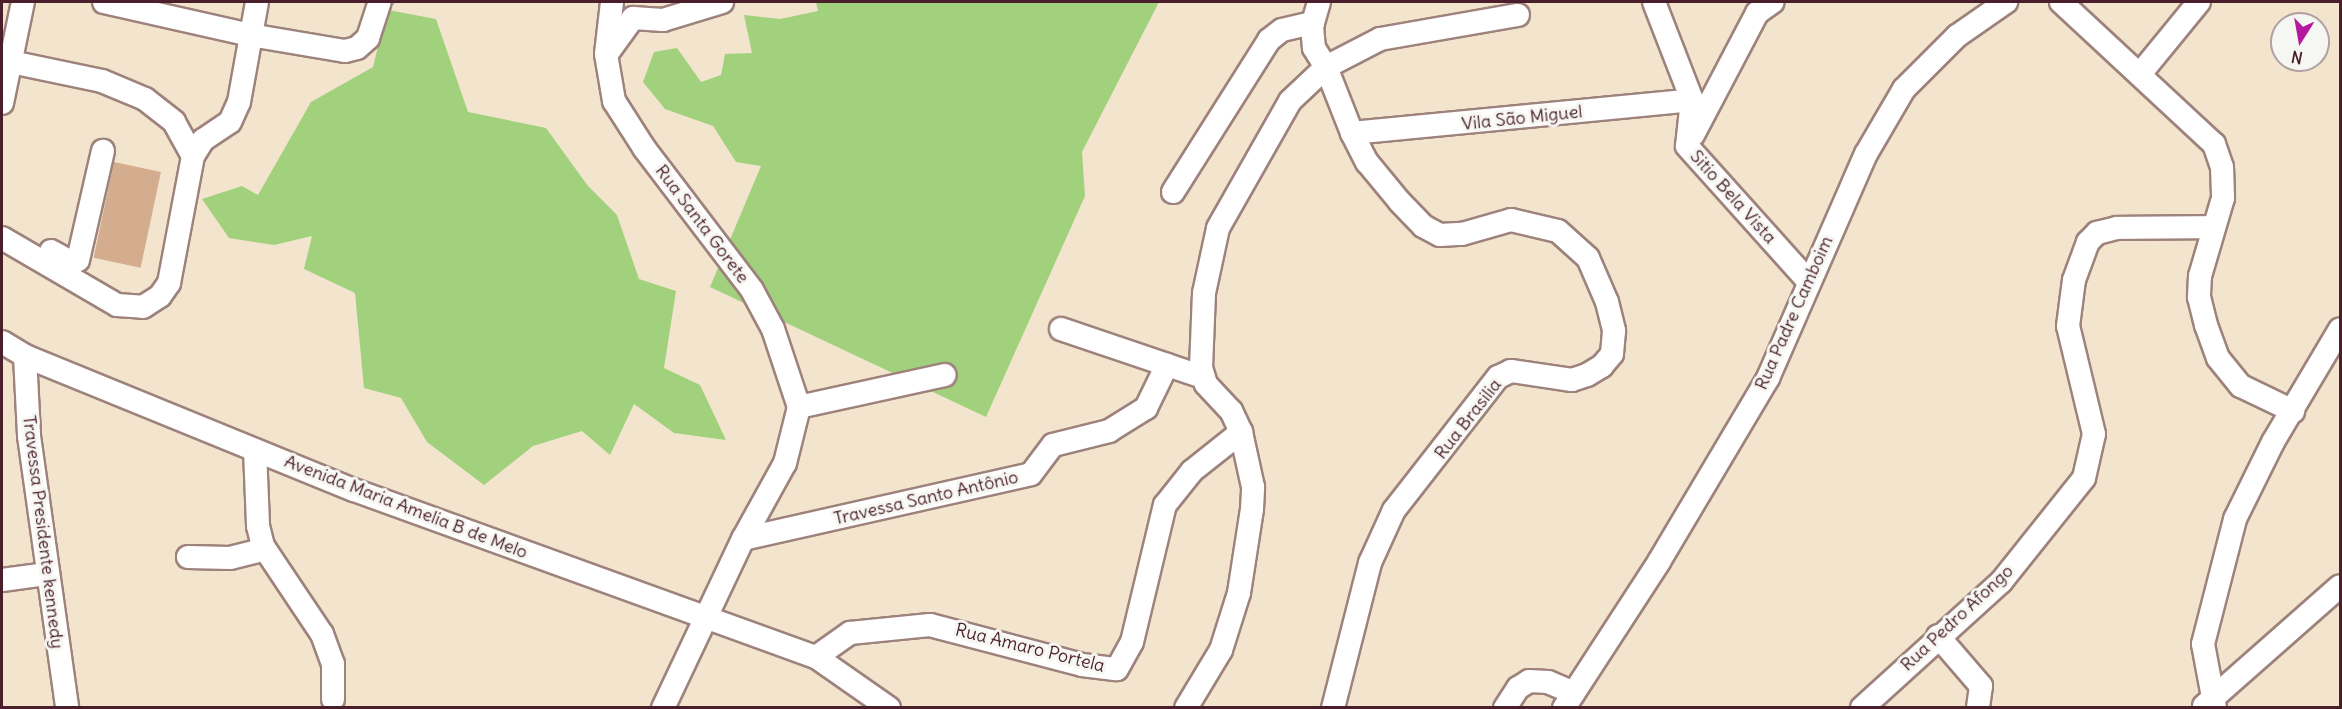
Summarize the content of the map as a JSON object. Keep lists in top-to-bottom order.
{
  "streets": {
    "street": [
      "Vila São Miguel",
      "Sitio Bela Vista",
      "Rua Santa Gorete",
      "Rua Padre Camboim",
      "Rua Brasilia",
      "Travessa Santo Antônio",
      "Avenida Maria Amelia B de Melo",
      "Travessa Presidente kennedy",
      "Rua Pedro Afongo",
      "Rua Amaro Portela"
    ]
  },
  "crossings": [
    ["Vila São Miguel", "Sitio Bela Vista"],
    ["Vila São Miguel", "Rua Brasilia"],
    ["Sitio Bela Vista", "Rua Padre Camboim"],
    ["Avenida Maria Amelia B de Melo", "Travessa Presidente kennedy"],
    ["Avenida Maria Amelia B de Melo", "Rua Amaro Portela"]
  ],
  "north": "bottom"
}
